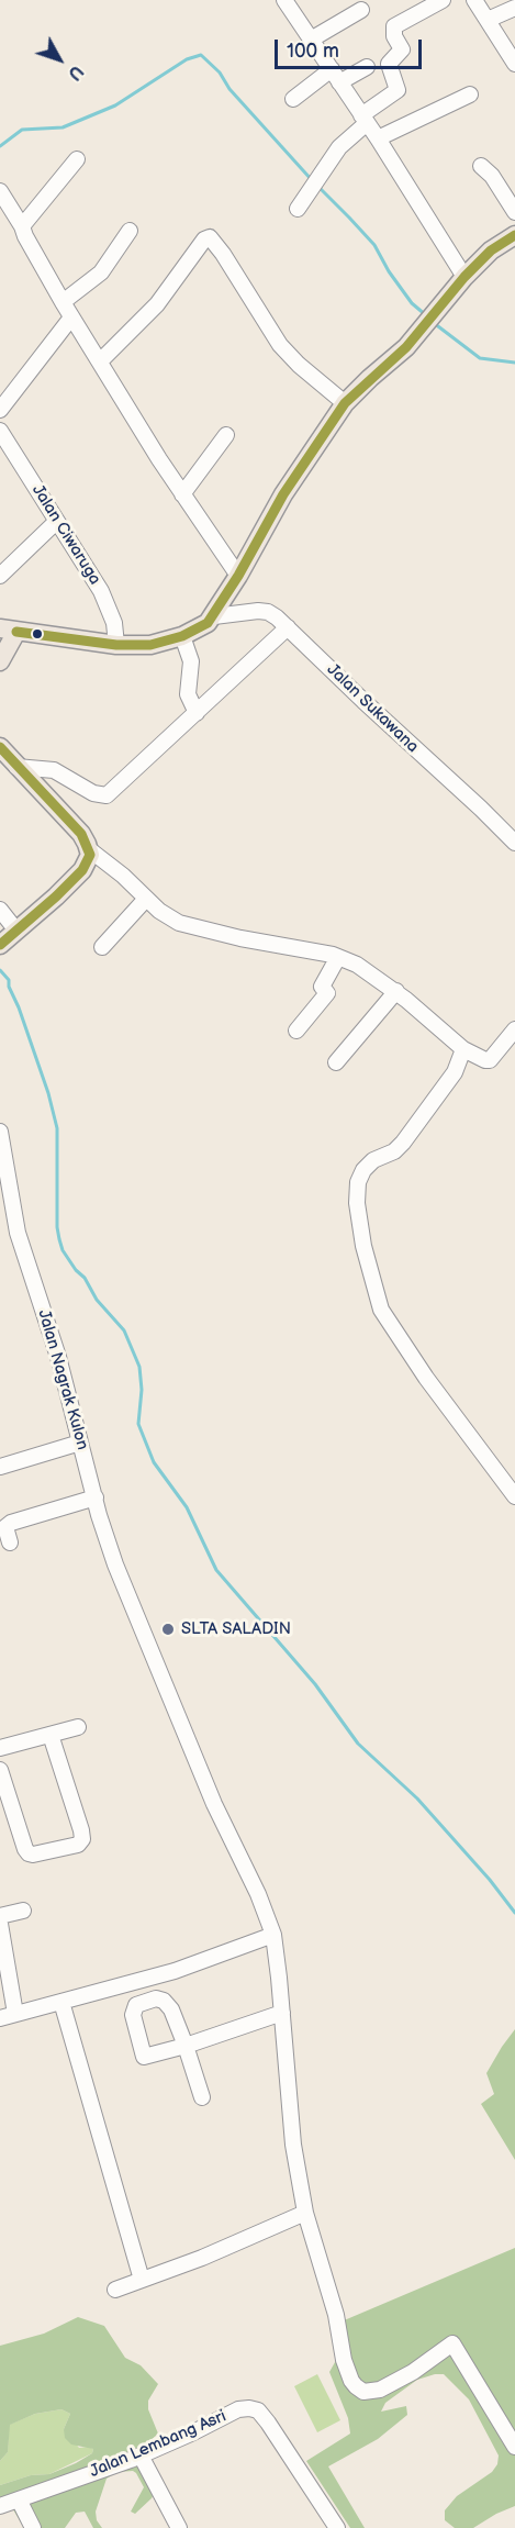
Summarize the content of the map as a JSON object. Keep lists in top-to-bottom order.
{
  "streets": {
    "street": [
      "Jalan Ciwaruga",
      "Jalan Sukawana",
      "Jalan Nagrak Kulon",
      "Jalan Lembang Asri"
    ]
  },
  "places": ["SLTA SALADIN"],
  "scale_bar": "100 m",
  "north": "bottom right"
}
